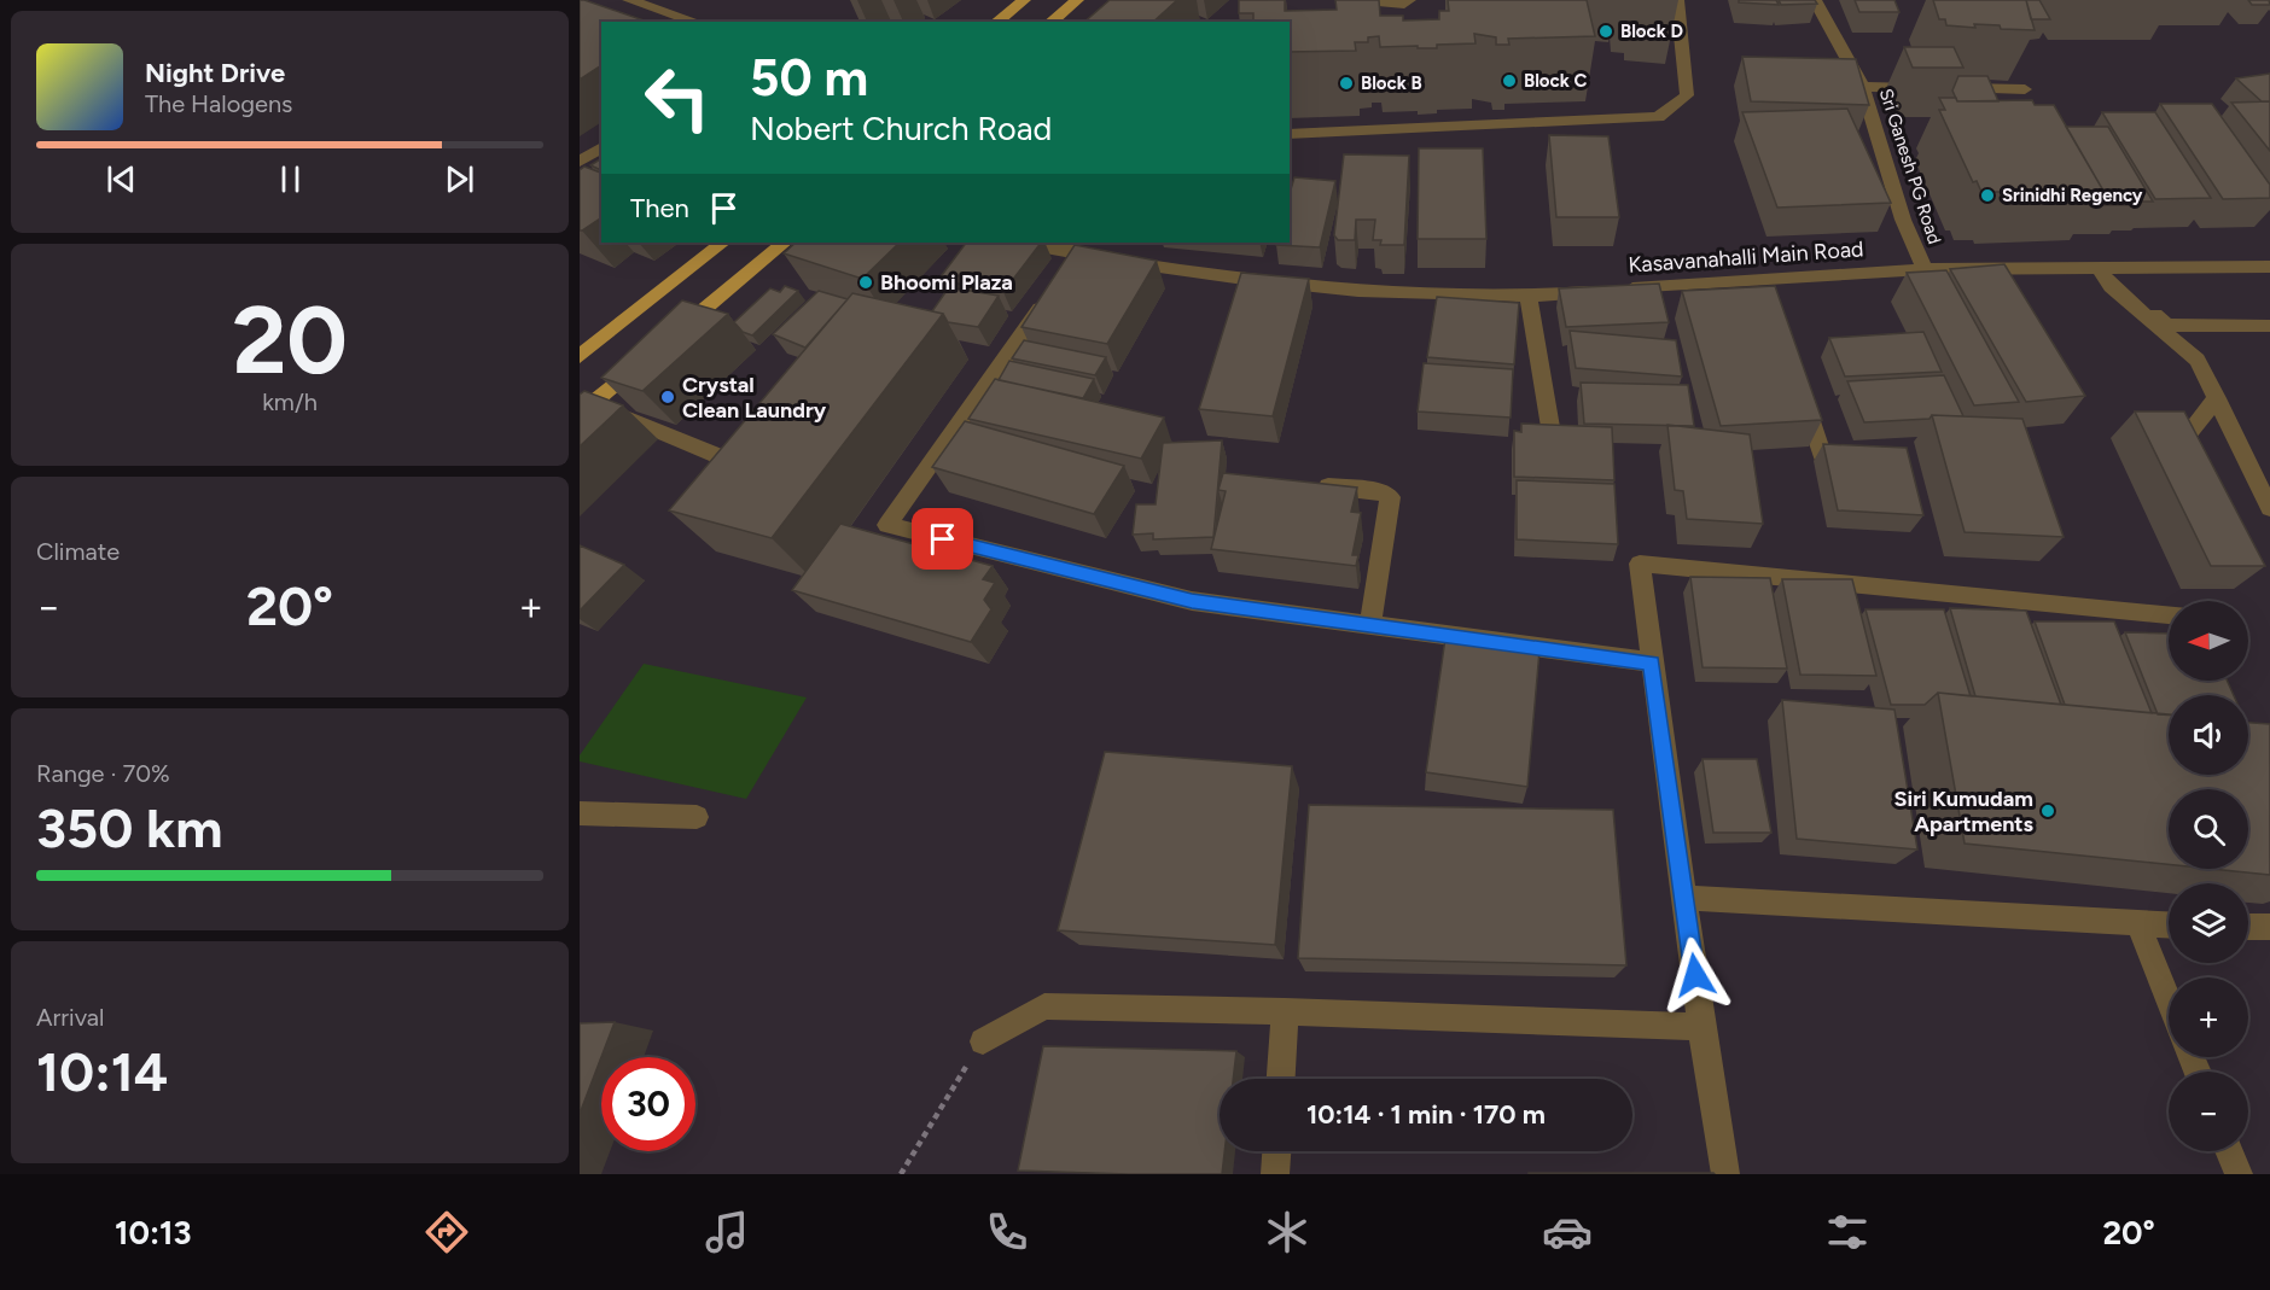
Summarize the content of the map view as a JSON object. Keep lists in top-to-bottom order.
{
  "streets": {
    "street": ["Sri Ganesh PG Road", "Kasavanahalli Main Road"]
  },
  "crossings": [
    ["Sri Ganesh PG Road", "Kasavanahalli Main Road"]
  ],
  "places": [
    "Block D",
    "Block C",
    "Block B",
    "Srinidhi Regency",
    "Bhoomi Plaza",
    "Crystal Clean Laundry",
    "Siri Kumudam Apartments"
  ],
  "north": "left",
  "page": {
    "turn": ["50 m", "Nobert Church Road"],
    "song": ["Night Drive", "The Halogens"],
    "then": "Then",
    "tile": [
      ["20", "km/h"],
      "Climate",
      ["Range · 70%", "350 km"],
      ["Arrival", "10:14"]
    ],
    "heat": ["−", "20°", "+"],
    "map_buttons": ["+", "−"],
    "limit": "30",
    "trip": "10:14 · 1 min · 170 m",
    "tabs": ["10:13", "20°"]
  }
}
